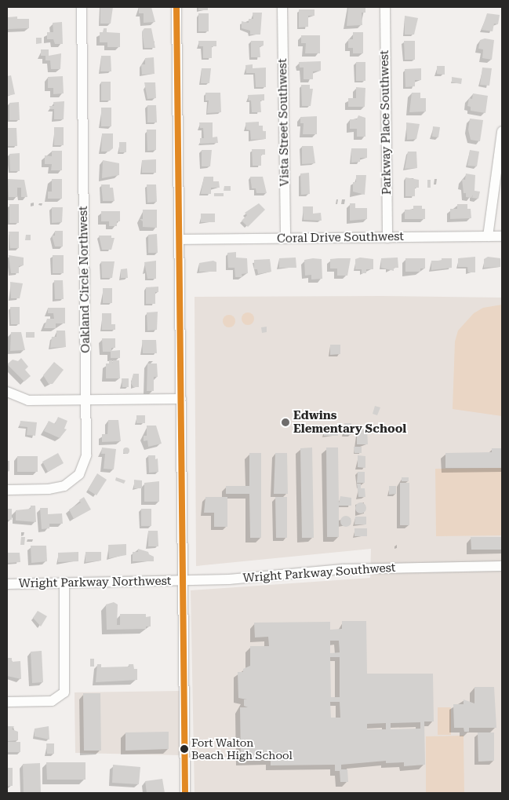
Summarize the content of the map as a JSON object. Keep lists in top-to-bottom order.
{
  "streets": {
    "street": [
      "Vista Street Southwest",
      "Parkway Place Southwest",
      "Coral Drive Southwest",
      "Oakland Circle Northwest",
      "Wright Parkway Southwest",
      "Wright Parkway Northwest"
    ]
  },
  "crossings": [
    ["Vista Street Southwest", "Coral Drive Southwest"],
    ["Parkway Place Southwest", "Coral Drive Southwest"],
    ["Wright Parkway Southwest", "Wright Parkway Northwest"]
  ],
  "places": ["Edwins Elementary School", "Fort Walton Beach High School"]
}
